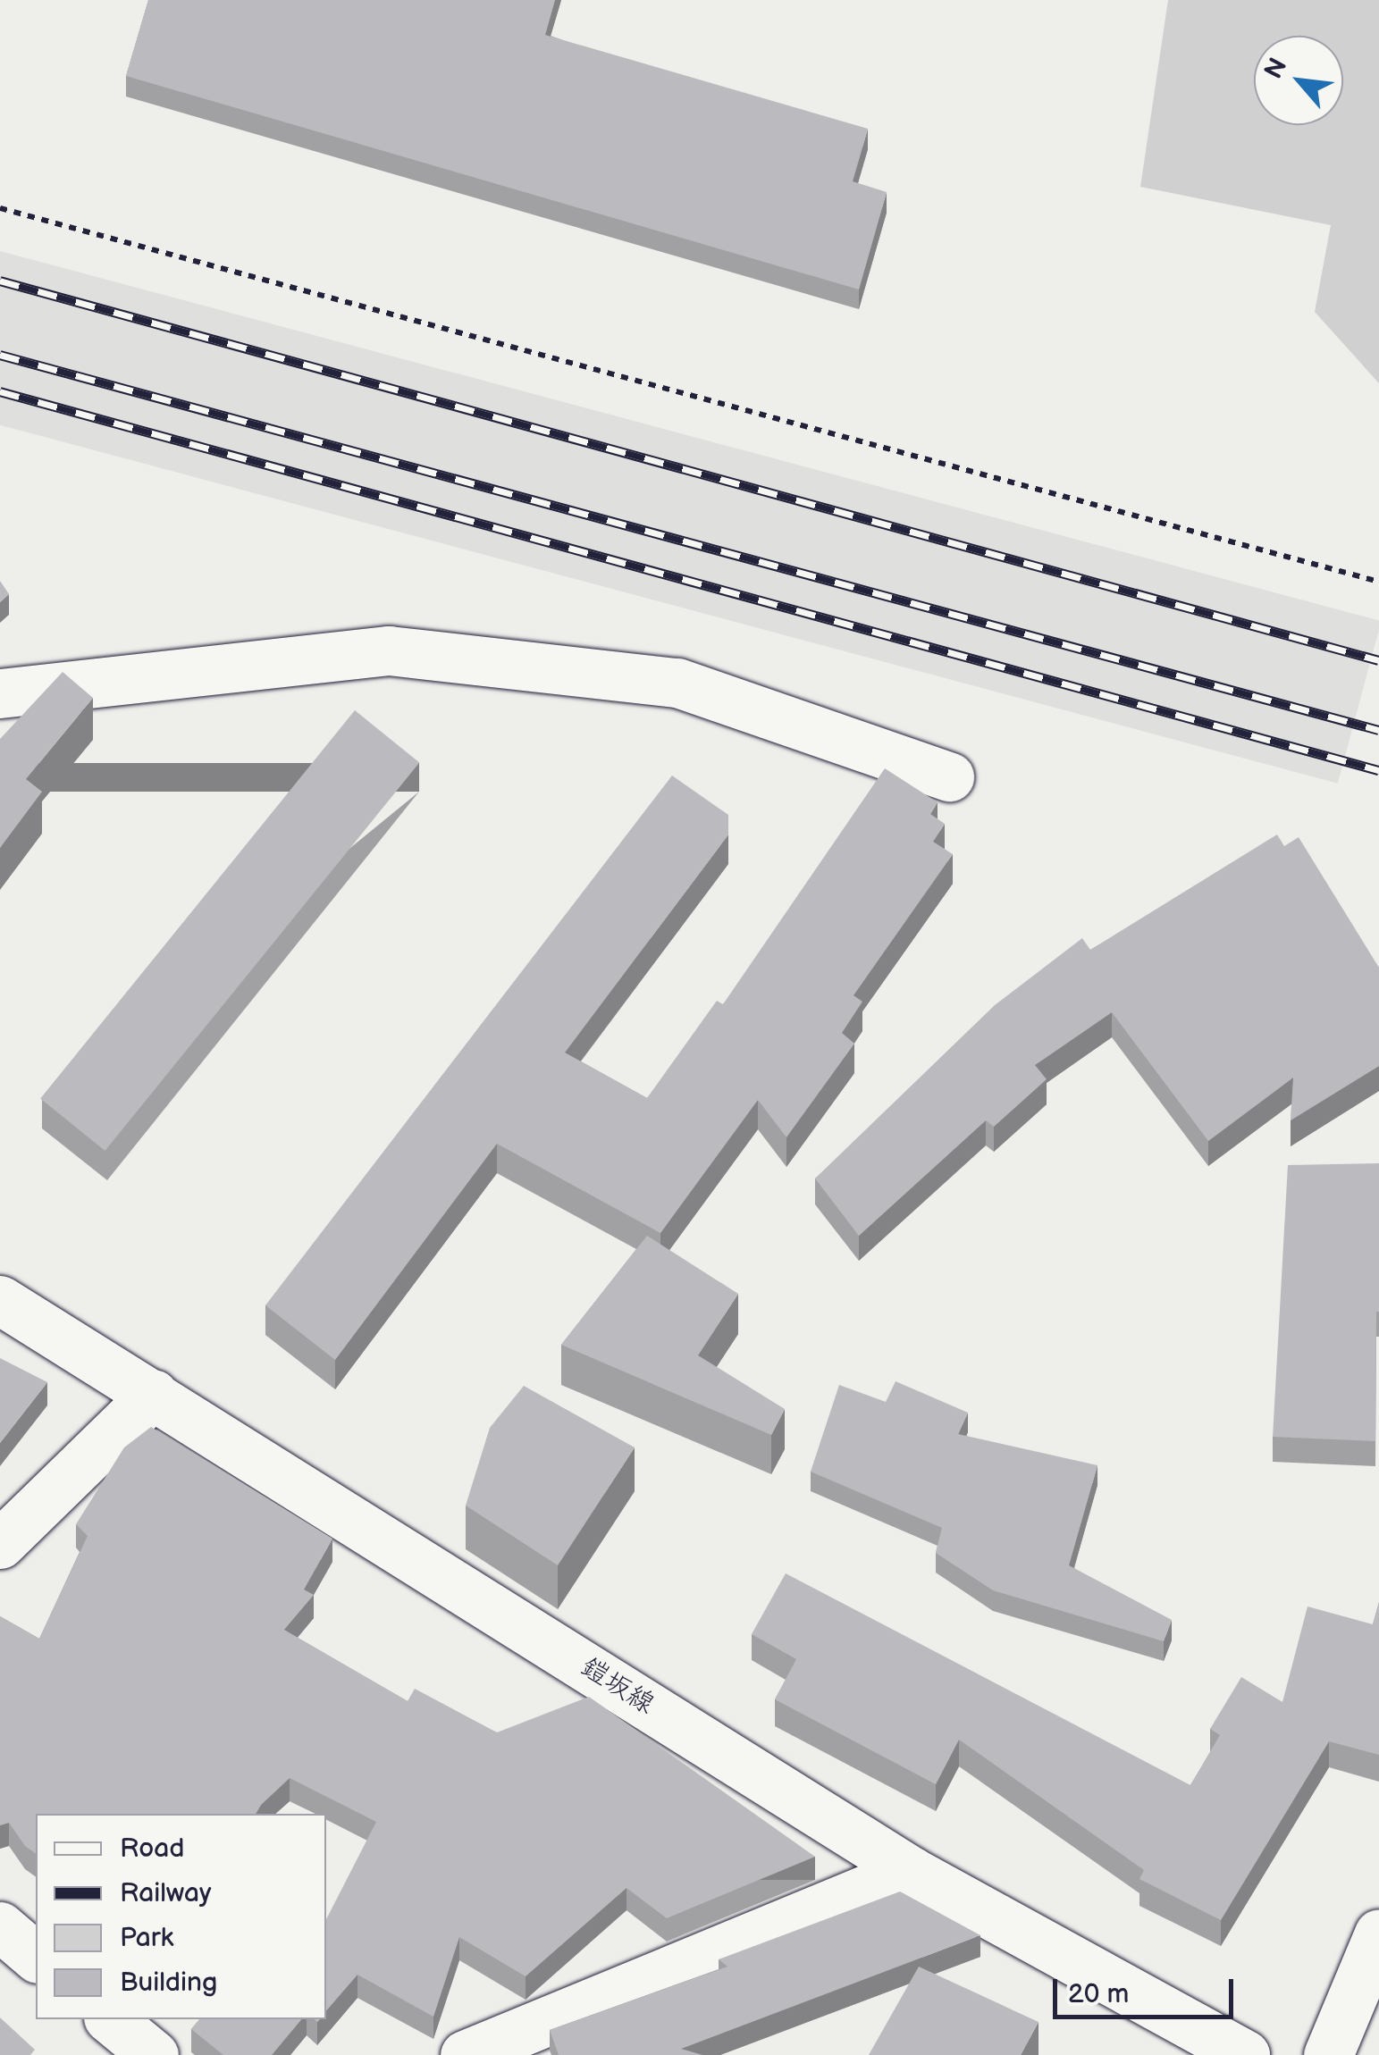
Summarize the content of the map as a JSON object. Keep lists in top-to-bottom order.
{
  "streets": {
    "street": ["鎧坂線"]
  },
  "legend": [
    "Road",
    "Railway",
    "Park",
    "Building"
  ],
  "scale_bar": "20 m",
  "north": "top left"
}
